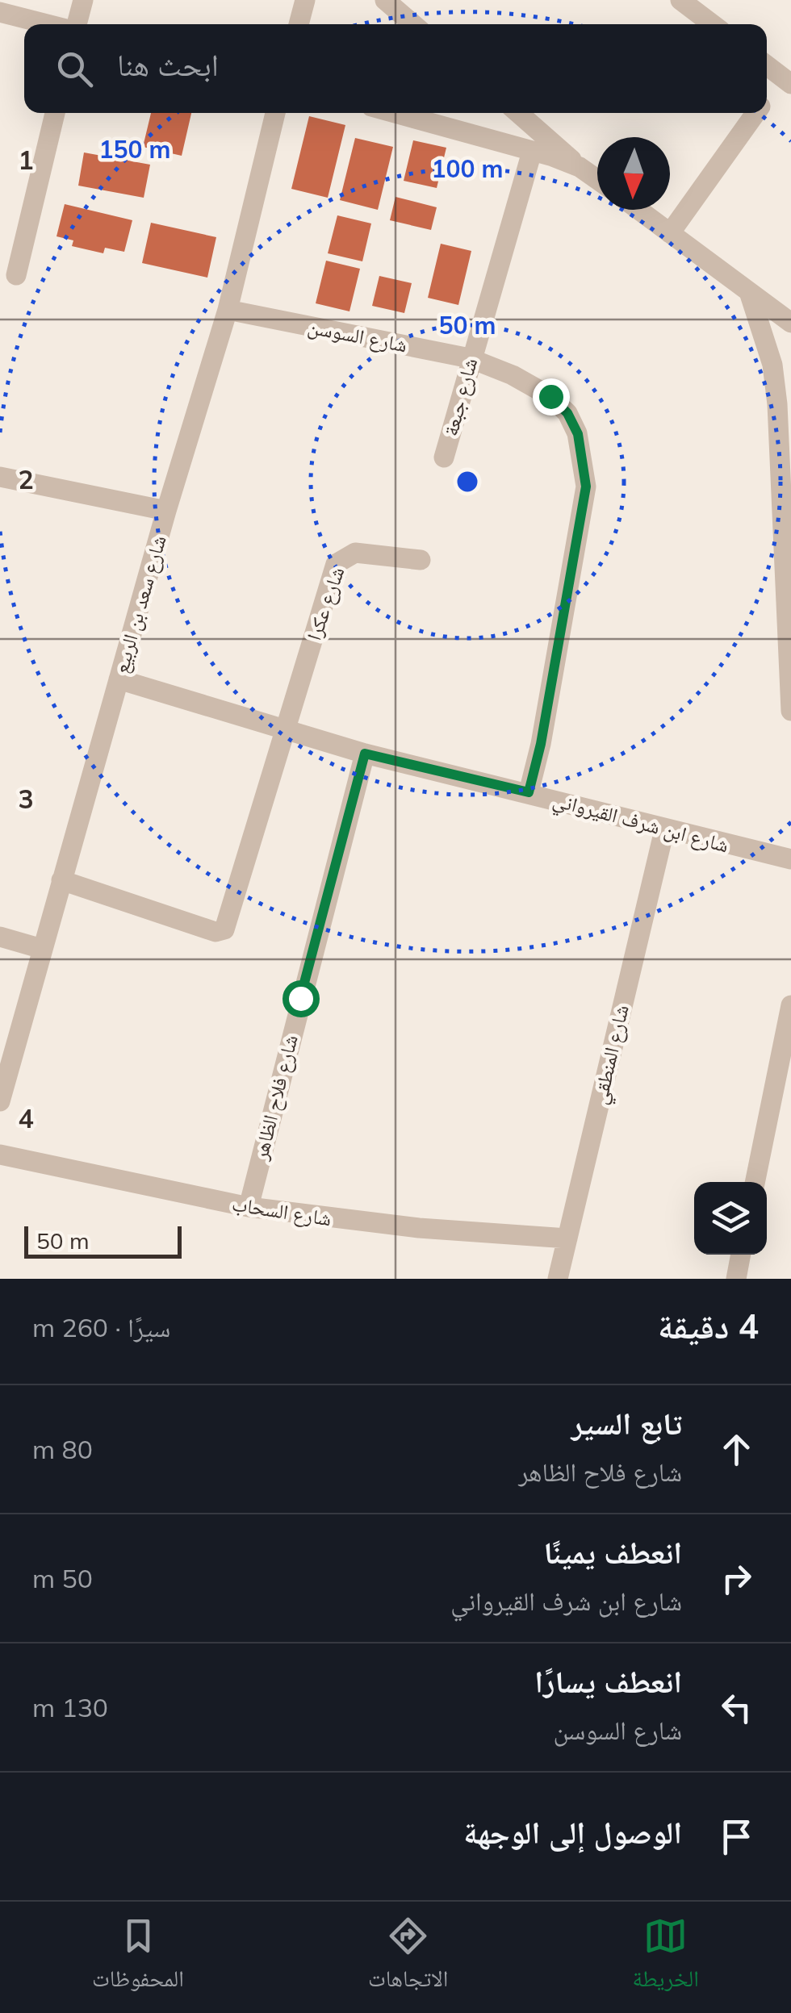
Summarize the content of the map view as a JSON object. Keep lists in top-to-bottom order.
{
  "streets": {
    "street": [
      "شارع السوسن",
      "شارع جبعة",
      "شارع عكرا",
      "شارع سعد بن الربيع",
      "شارع ابن شرف القيرواني",
      "شارع المنطقي",
      "شارع فلاح الظاهر",
      "شارع السحاب"
    ]
  },
  "crossings": [
    ["شارع السوسن", "شارع جبعة"],
    ["شارع السوسن", "شارع سعد بن الربيع"],
    ["شارع السوسن", "شارع ابن شرف القيرواني"],
    ["شارع عكرا", "شارع سعد بن الربيع"],
    ["شارع عكرا", "شارع ابن شرف القيرواني"],
    ["شارع سعد بن الربيع", "شارع ابن شرف القيرواني"],
    ["شارع ابن شرف القيرواني", "شارع المنطقي"],
    ["شارع ابن شرف القيرواني", "شارع فلاح الظاهر"],
    ["شارع المنطقي", "شارع السحاب"],
    ["شارع فلاح الظاهر", "شارع السحاب"]
  ],
  "scale_bar": "50 m",
  "north": "bottom",
  "page": {
    "search": "ابحث هنا",
    "scale": "50 m",
    "heading": ["4 دقيقة", "سيرًا · 260 m"],
    "list": [
      ["تابع السير", "شارع فلاح الظاهر", "80 m"],
      ["انعطف يمينًا", "شارع ابن شرف القيرواني", "50 m"],
      ["انعطف يسارًا", "شارع السوسن", "130 m"],
      "الوصول إلى الوجهة"
    ],
    "nav": ["الخريطة", "الاتجاهات", "المحفوظات"]
  },
  "grid": {
    "rows": [
      "1",
      "2",
      "3",
      "4"
    ]
  },
  "rings": ["150 m", "100 m", "50 m"]
}
